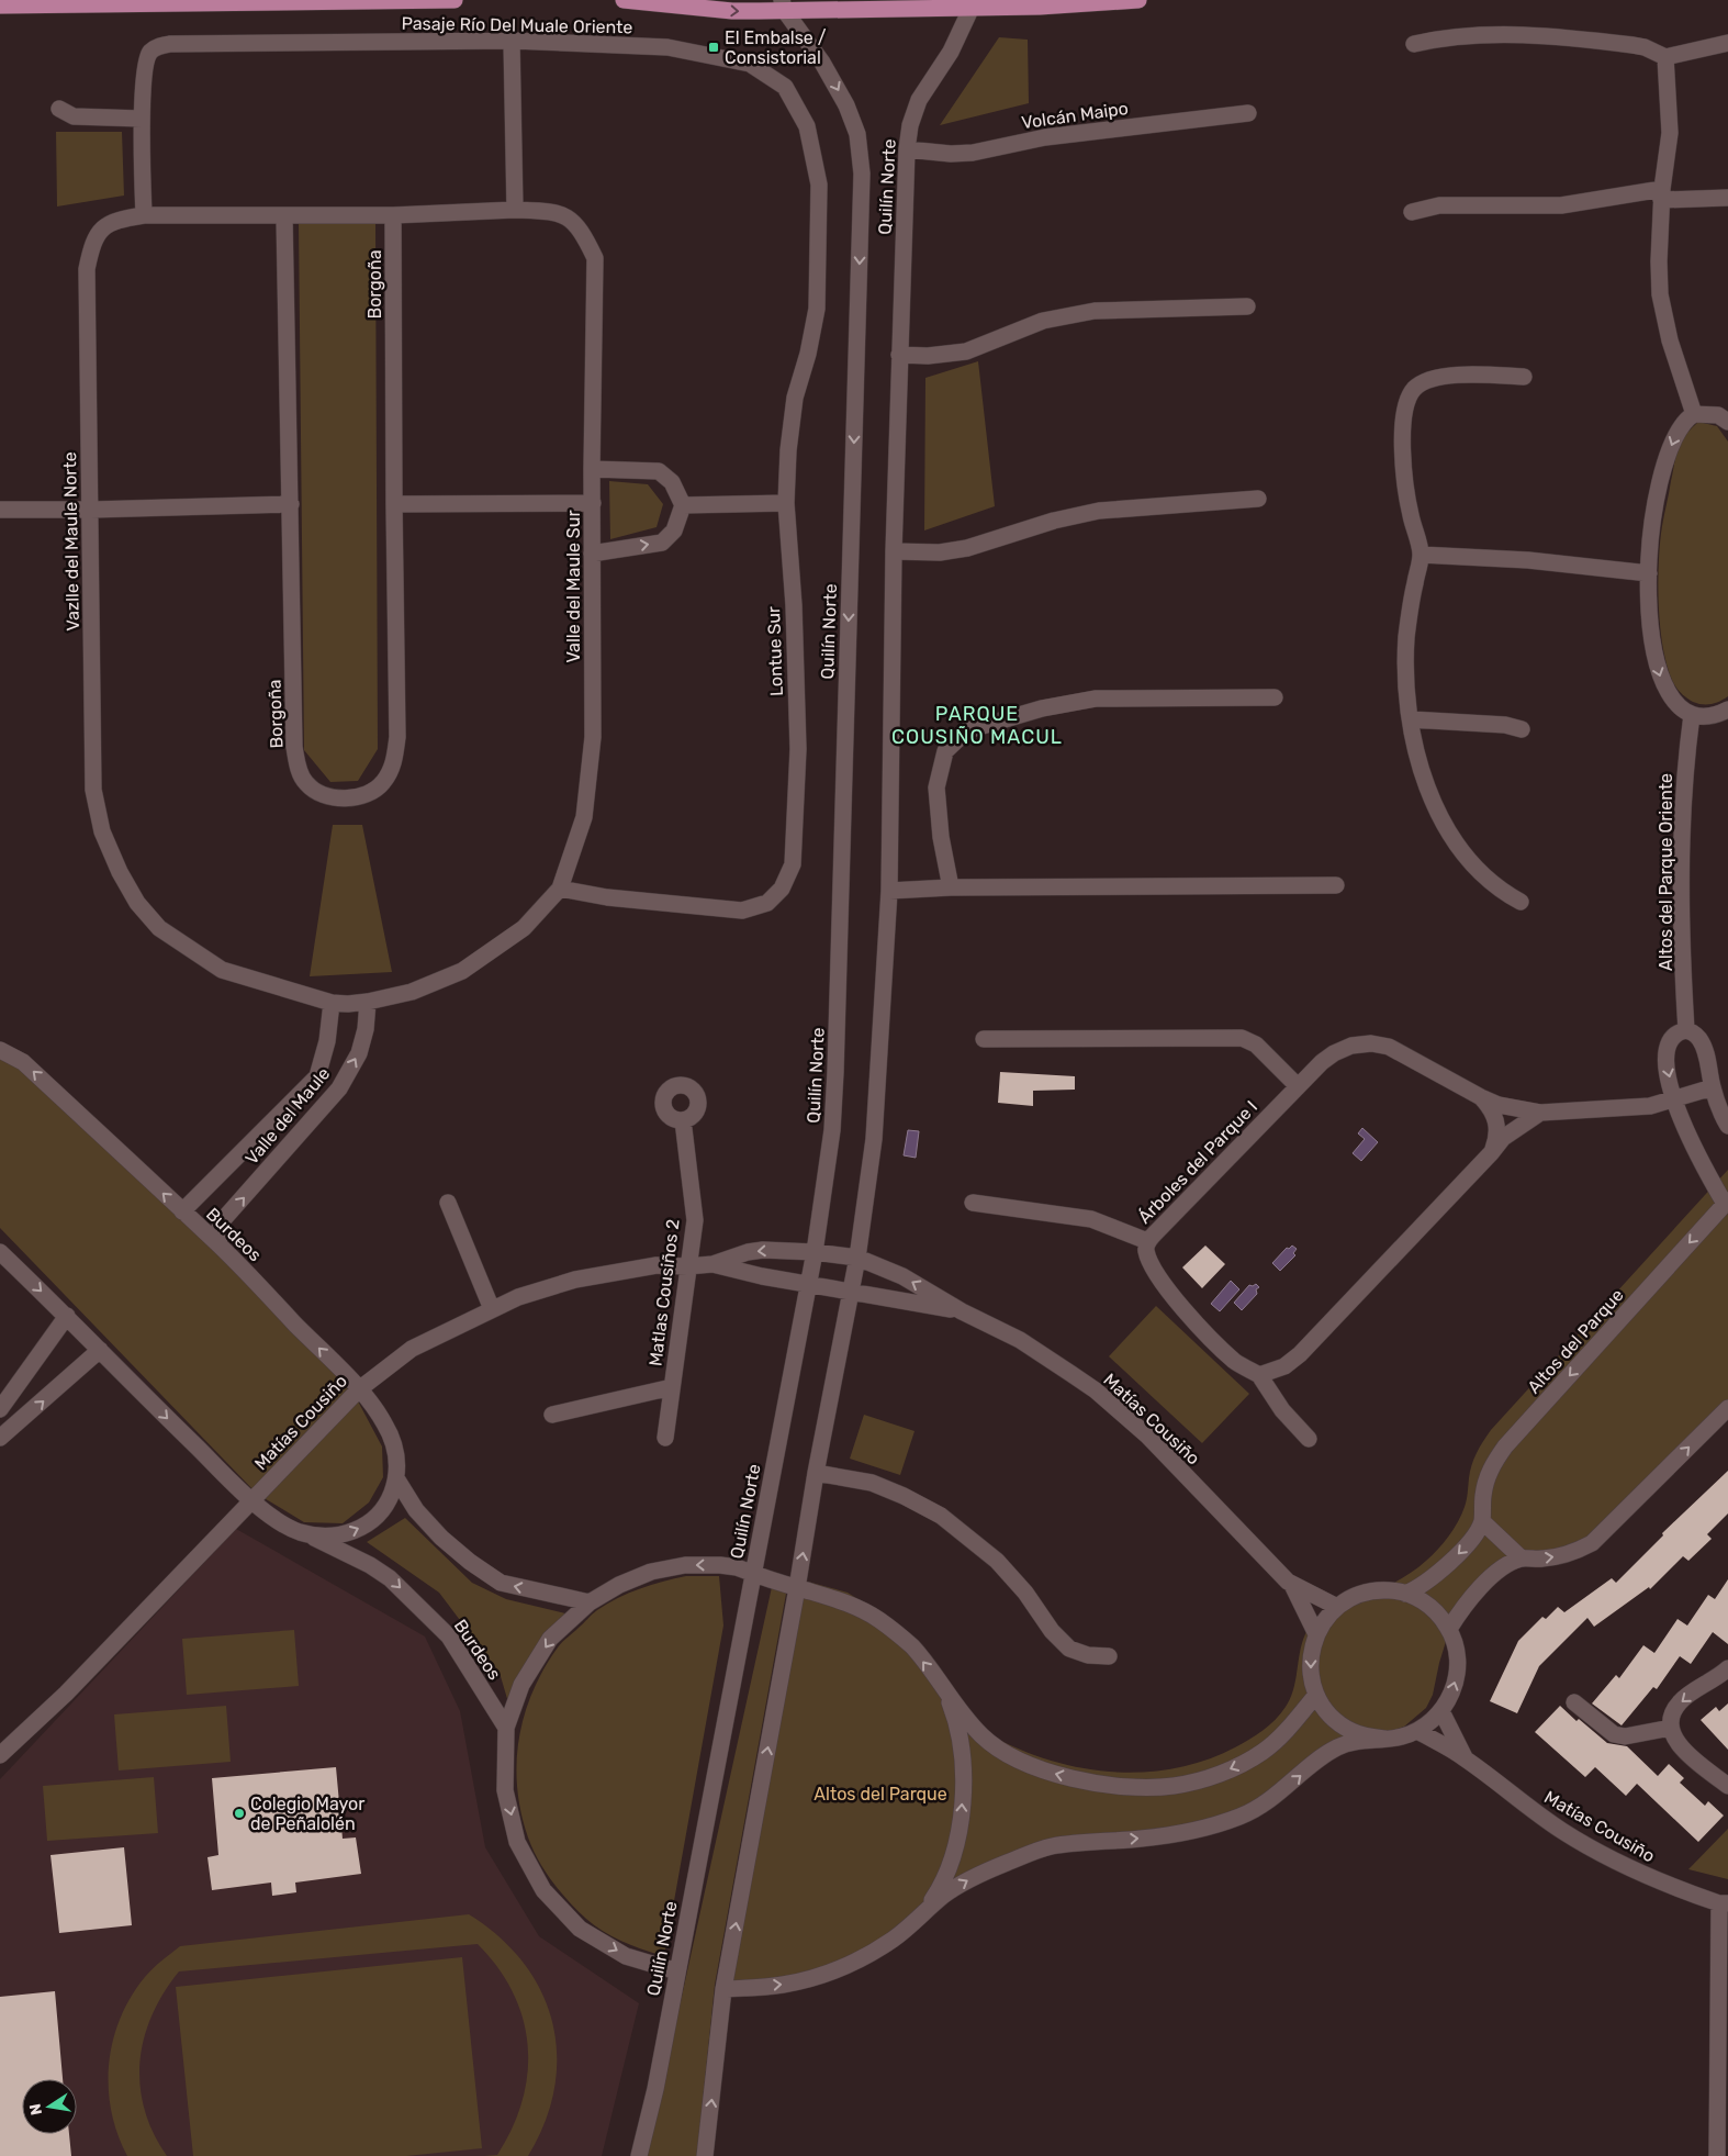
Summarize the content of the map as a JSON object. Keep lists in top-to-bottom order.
{
  "streets": {
    "street": [
      "Pasaje Río Del Muale Oriente",
      "Volcán Maipo",
      "Quilín Norte",
      "Borgoña",
      "Vazlle del Maule Norte",
      "Valle del Maule Sur",
      "Lontue Sur",
      "Altos del Parque Oriente",
      "Valle del Maule",
      "Árboles del Parque I",
      "Burdeos",
      "MatIas Cousiños 2",
      "Altos del Parque",
      "Matías Cousiño"
    ]
  },
  "crossings": [
    ["Pasaje Río Del Muale Oriente", "Lontue Sur"],
    ["Volcán Maipo", "Quilín Norte"],
    ["Quilín Norte", "Burdeos"],
    ["Quilín Norte", "Matías Cousiño"],
    ["Borgoña", "Vazlle del Maule Norte"],
    ["Borgoña", "Valle del Maule Sur"],
    ["Vazlle del Maule Norte", "Valle del Maule Sur"],
    ["Vazlle del Maule Norte", "Valle del Maule"],
    ["Valle del Maule Sur", "Lontue Sur"],
    ["Valle del Maule Sur", "Valle del Maule"],
    ["Valle del Maule", "Burdeos"],
    ["Burdeos", "Matías Cousiño"],
    ["MatIas Cousiños 2", "Matías Cousiño"]
  ],
  "districts": ["PARQUE COUSIÑO MACUL"],
  "parks": ["Altos del Parque"],
  "places": {
    "transit": ["El Embalse / Consistorial"],
    "other": ["Colegio Mayor de Peñalolén"]
  },
  "north": "left"
}
